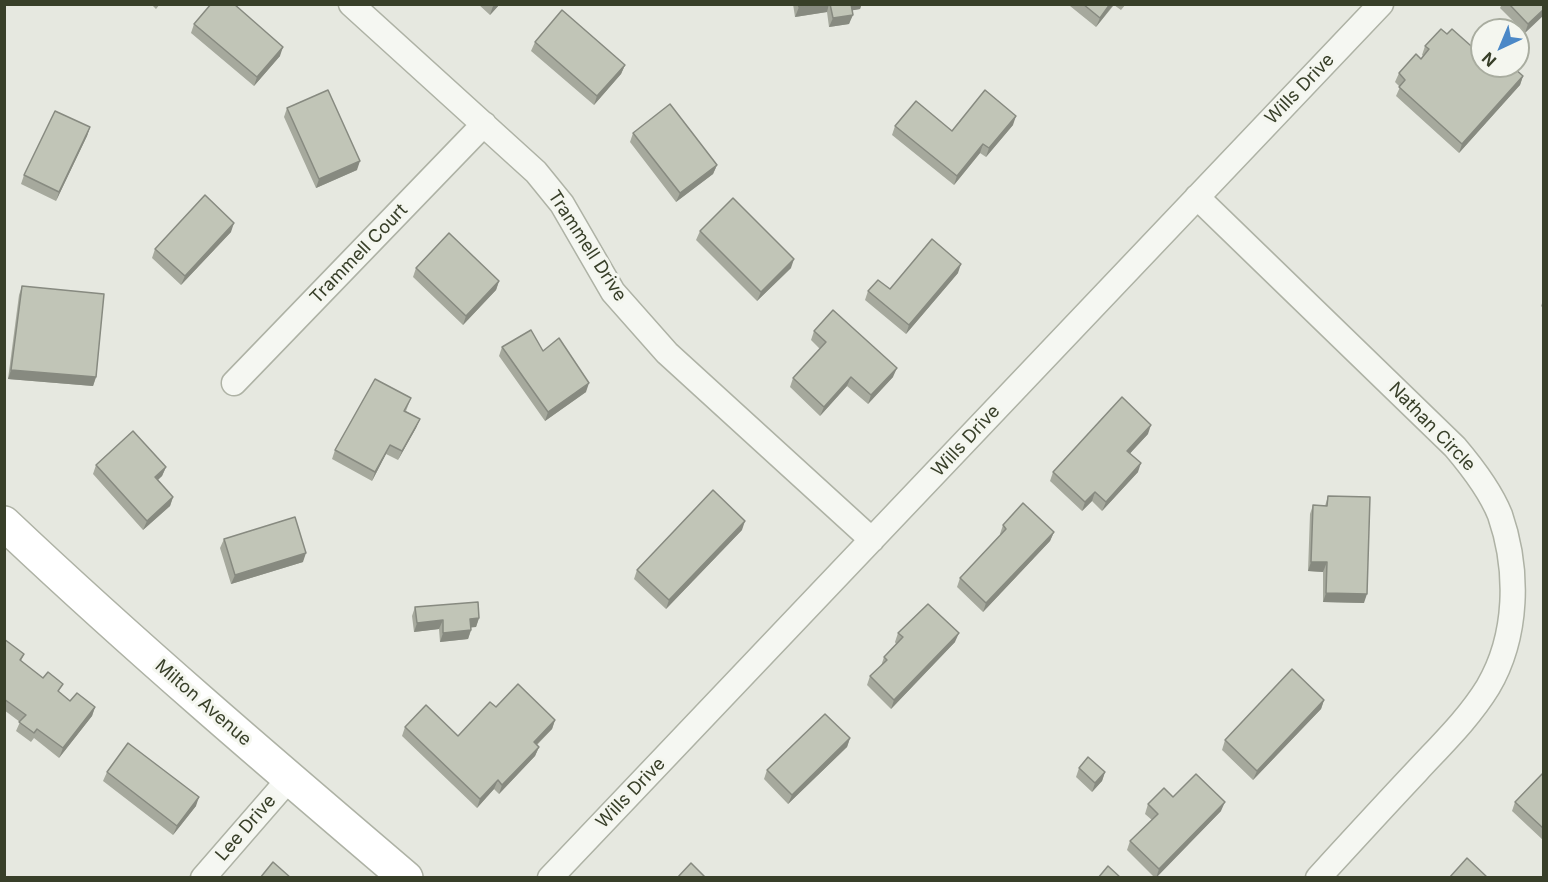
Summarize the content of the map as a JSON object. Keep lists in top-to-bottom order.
{
  "streets": {
    "street": [
      "Wills Drive",
      "Trammell Drive",
      "Trammell Court",
      "Nathan Circle",
      "Milton Avenue",
      "Lee Drive"
    ]
  },
  "crossings": [
    ["Wills Drive", "Trammell Drive"],
    ["Wills Drive", "Nathan Circle"],
    ["Trammell Drive", "Trammell Court"],
    ["Milton Avenue", "Lee Drive"]
  ],
  "north": "bottom left"
}
